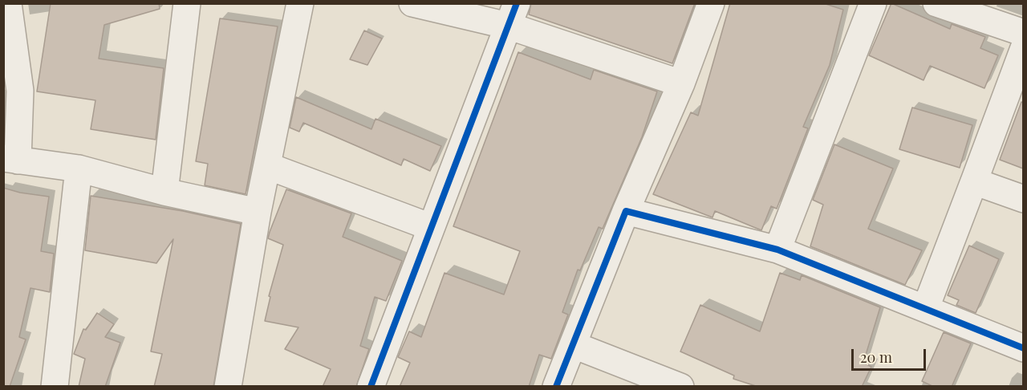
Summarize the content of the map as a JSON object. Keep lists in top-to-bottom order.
{
  "scale_bar": "20 m"
}
